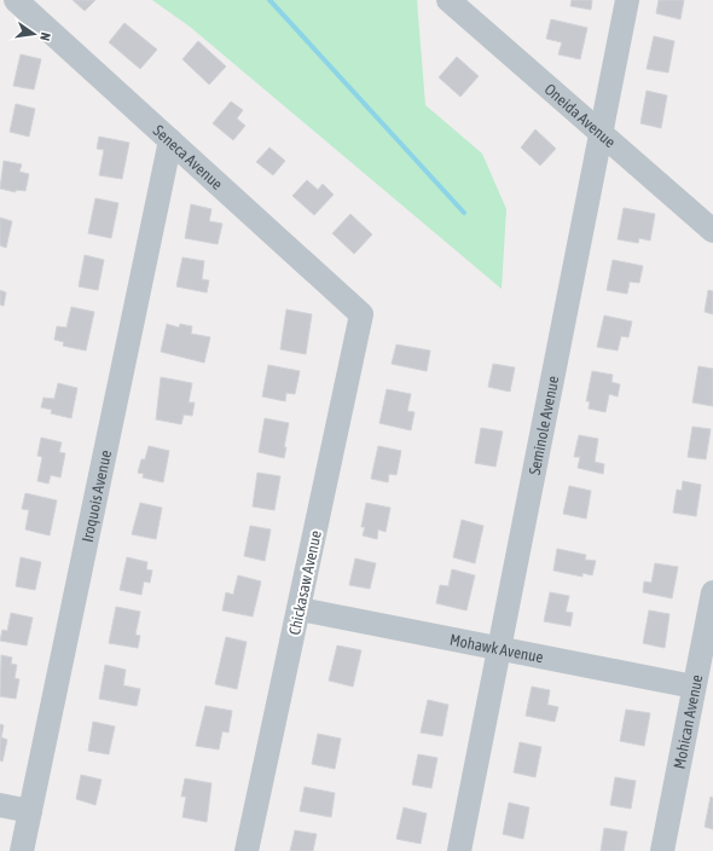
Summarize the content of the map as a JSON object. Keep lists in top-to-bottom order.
{
  "streets": {
    "street": [
      "Oneida Avenue",
      "Seneca Avenue",
      "Seminole Avenue",
      "Iroquois Avenue",
      "Chickasaw Avenue",
      "Mohawk Avenue",
      "Mohican Avenue"
    ]
  },
  "crossings": [
    ["Oneida Avenue", "Seminole Avenue"],
    ["Seneca Avenue", "Iroquois Avenue"],
    ["Seneca Avenue", "Chickasaw Avenue"],
    ["Seminole Avenue", "Mohawk Avenue"],
    ["Chickasaw Avenue", "Mohawk Avenue"],
    ["Mohawk Avenue", "Mohican Avenue"]
  ],
  "north": "right"
}
